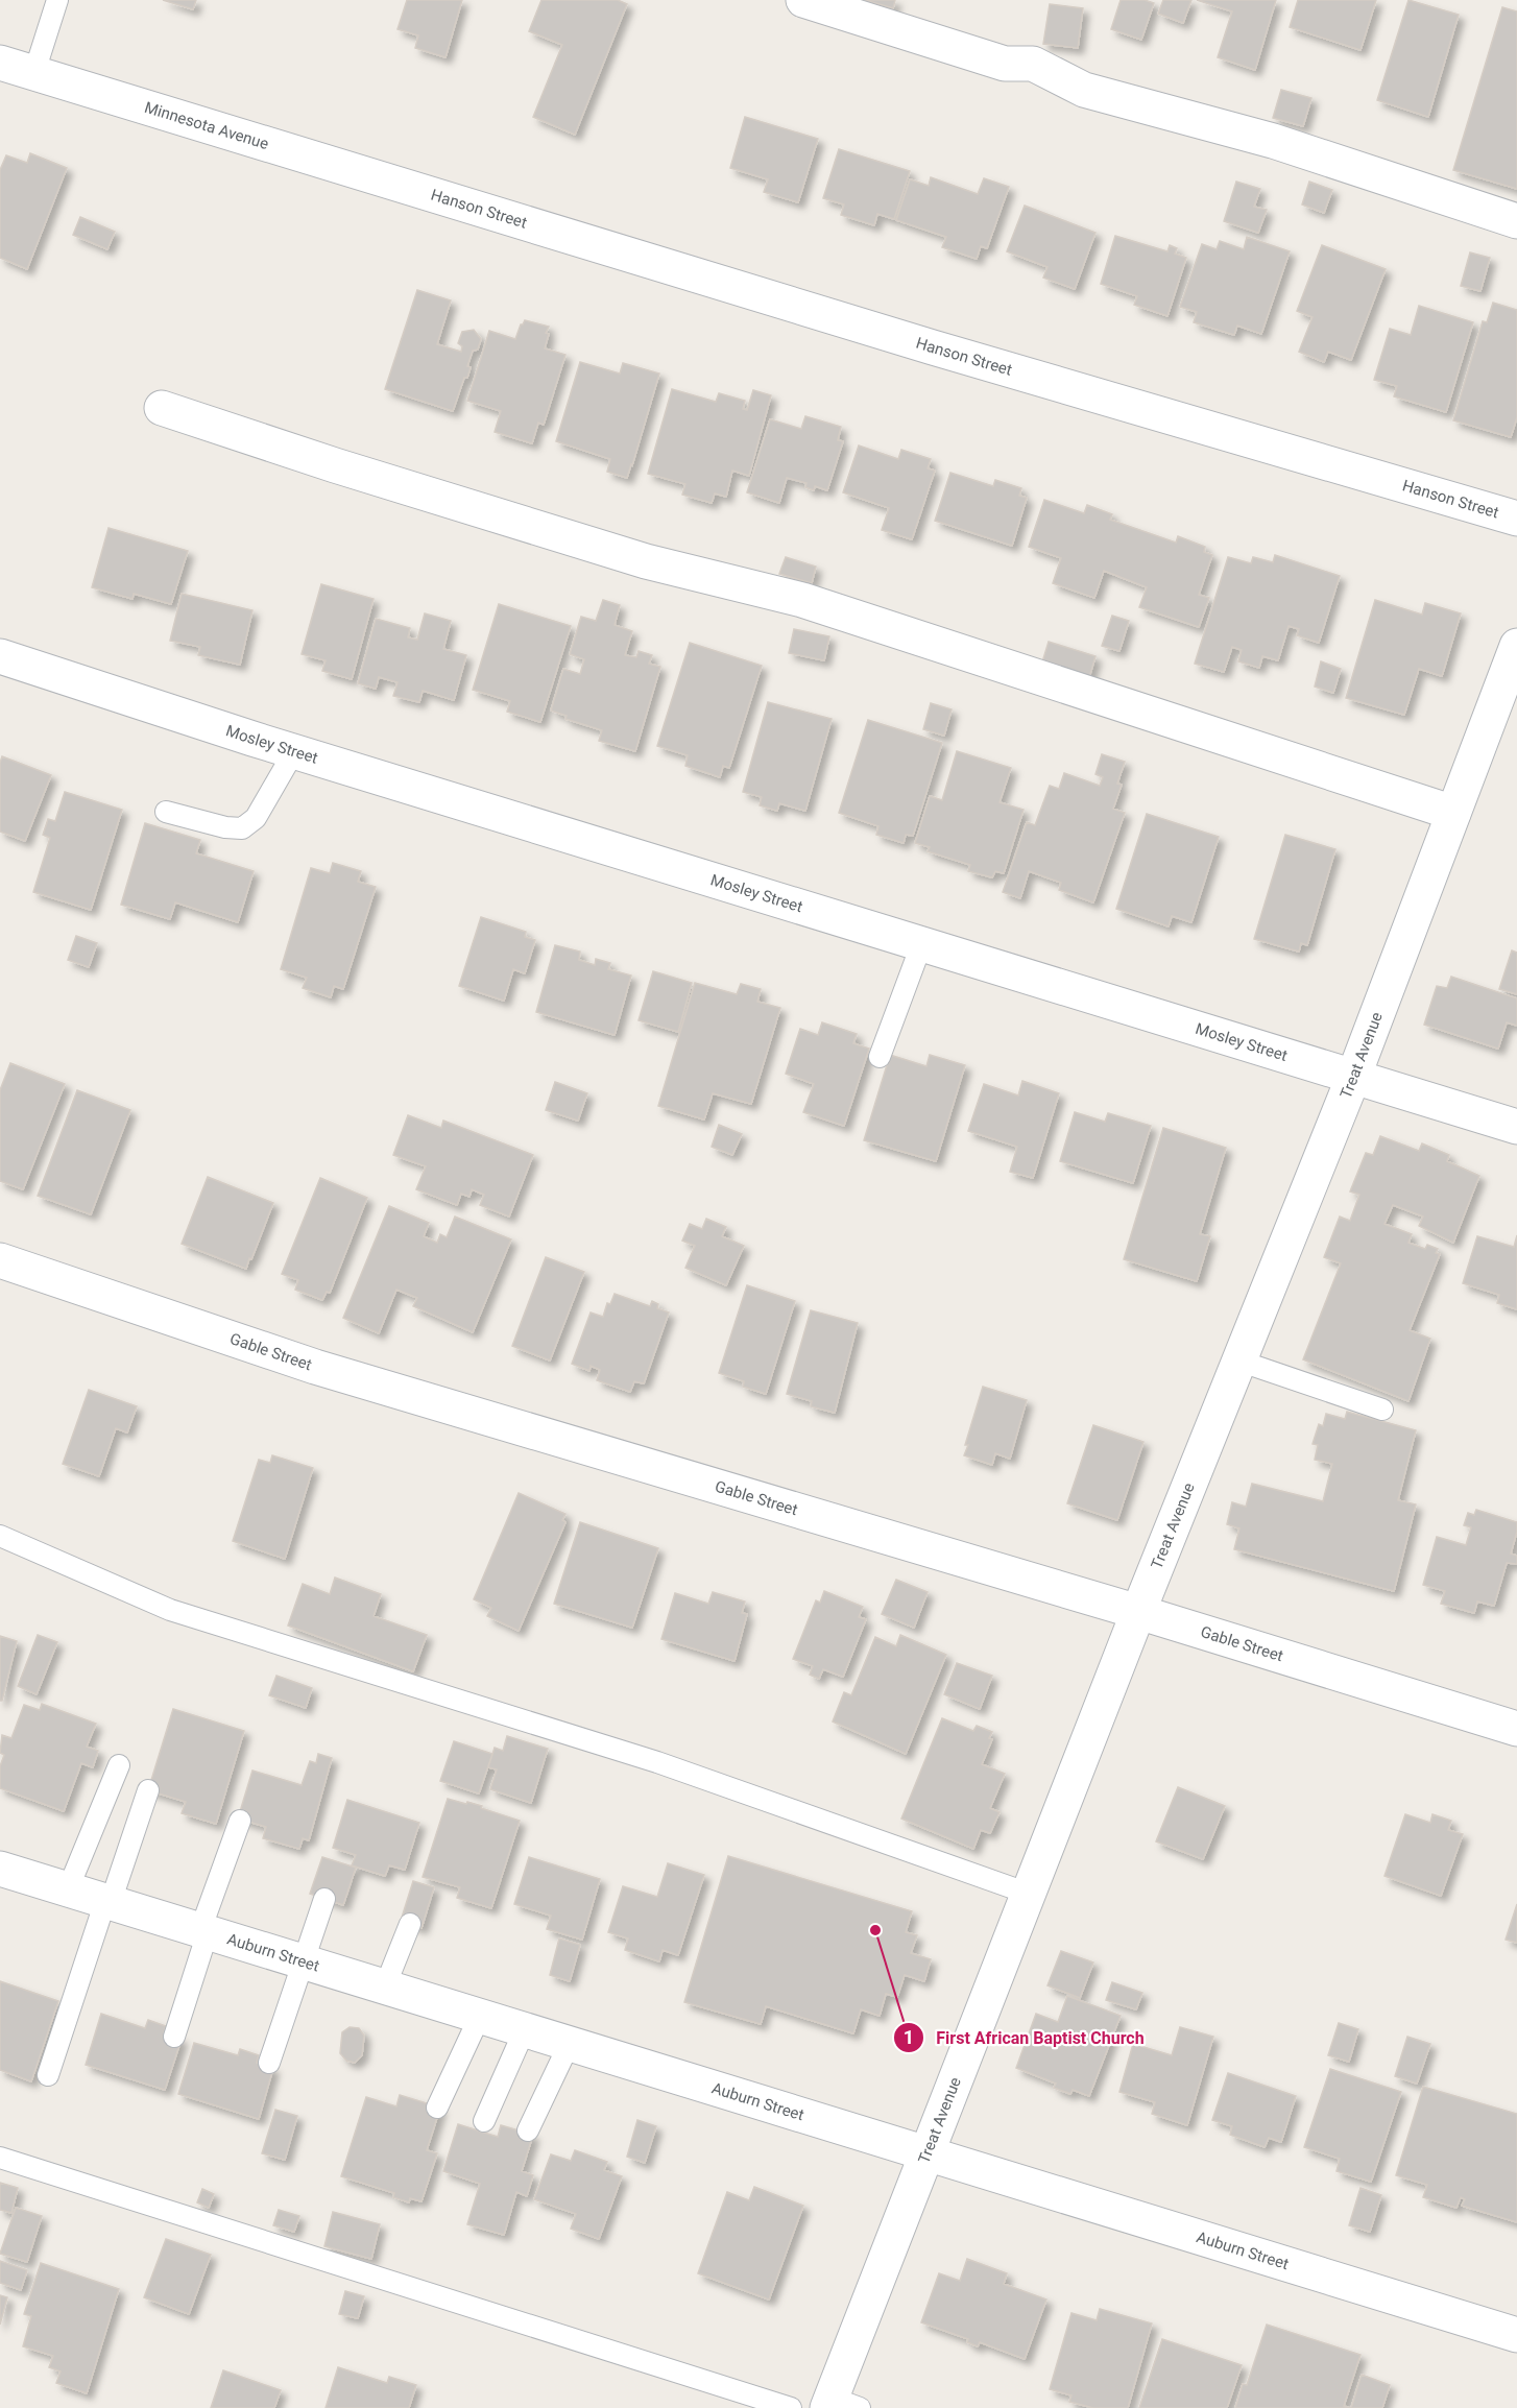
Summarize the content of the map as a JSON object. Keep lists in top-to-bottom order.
{
  "streets": {
    "street": [
      "Minnesota Avenue",
      "Hanson Street",
      "Mosley Street",
      "Treat Avenue",
      "Gable Street",
      "Auburn Street"
    ]
  },
  "crossings": [
    ["Minnesota Avenue", "Hanson Street"],
    ["Mosley Street", "Treat Avenue"],
    ["Treat Avenue", "Gable Street"],
    ["Treat Avenue", "Auburn Street"]
  ],
  "places": ["First African Baptist Church"]
}
